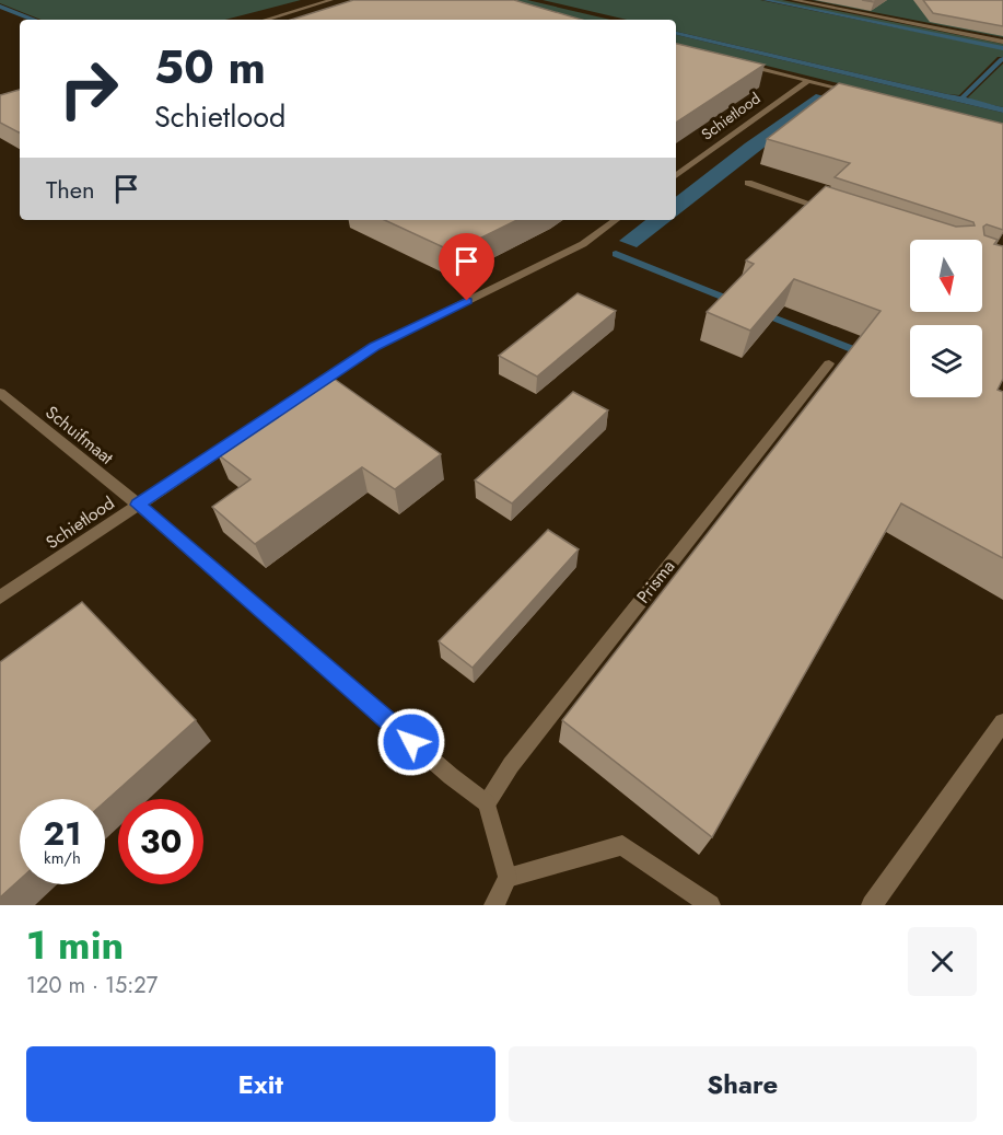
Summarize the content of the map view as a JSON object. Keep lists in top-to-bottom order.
{
  "streets": {
    "street": ["Schietlood", "Schuifmaat", "Prisma"]
  },
  "crossings": [
    ["Schietlood", "Schuifmaat"]
  ],
  "north": "bottom",
  "page": {
    "turn": ["50 m", "Schietlood"],
    "then": "Then",
    "speed": "21 km/h",
    "limit": "30",
    "heading": ["1 min", "120 m · 15:27"],
    "buttons": ["Exit", "Share"]
  }
}
